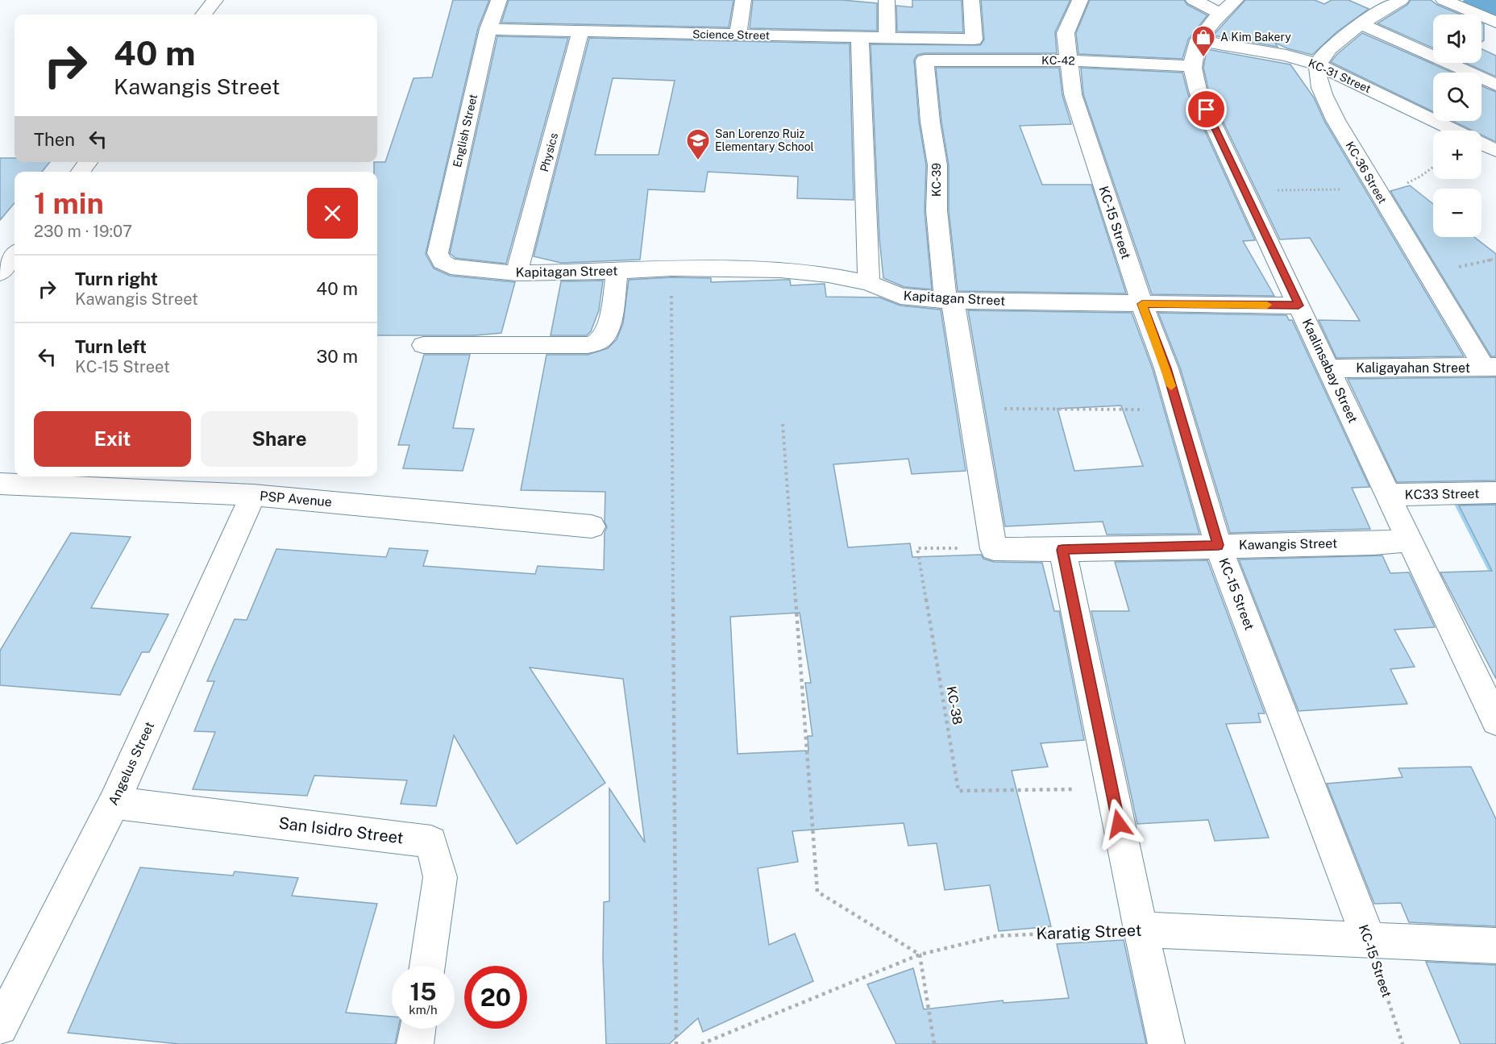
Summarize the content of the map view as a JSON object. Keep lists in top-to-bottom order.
{
  "streets": {
    "street": [
      "Science Street",
      "KC-42",
      "KC-31 Street",
      "English Street",
      "Physics",
      "KC-36 Street",
      "KC-39",
      "KC-15 Street",
      "Kapitagan Street",
      "Kaligayahan Street",
      "Kaalinsabay Street",
      "KC33 Street",
      "PSP Avenue",
      "Kawangis Street",
      "Angelus Street",
      "San Isidro Street",
      "Karatig Street"
    ],
    "path": ["KC-38"]
  },
  "crossings": [
    ["Science Street", "English Street"],
    ["Science Street", "Physics"],
    ["KC-42", "KC-39"],
    ["KC-42", "KC-15 Street"],
    ["KC-42", "Kaalinsabay Street"],
    ["KC-31 Street", "KC-36 Street"],
    ["KC-31 Street", "Kaalinsabay Street"],
    ["English Street", "Kapitagan Street"],
    ["Physics", "Kapitagan Street"],
    ["KC-36 Street", "Kaligayahan Street"],
    ["KC-39", "Kapitagan Street"],
    ["KC-39", "Kawangis Street"],
    ["KC-39", "KC-38"],
    ["KC-15 Street", "Kapitagan Street"],
    ["KC-15 Street", "Kawangis Street"],
    ["KC-15 Street", "Karatig Street"],
    ["Kapitagan Street", "Kaalinsabay Street"],
    ["Kaligayahan Street", "Kaalinsabay Street"],
    ["Kaalinsabay Street", "KC33 Street"],
    ["Kaalinsabay Street", "Kawangis Street"],
    ["PSP Avenue", "Angelus Street"],
    ["Kawangis Street", "KC-38"],
    ["Angelus Street", "San Isidro Street"]
  ],
  "places": {
    "shop": ["A Kim Bakery"],
    "school or university": ["San Lorenzo Ruiz Elementary School"]
  },
  "page": {
    "map_buttons": ["+", "−"],
    "turn": ["40 m", "Kawangis Street"],
    "then": "Then",
    "heading": ["1 min", "230 m · 19:07"],
    "list": [
      {
        "name": "Turn right",
        "note": "Kawangis Street",
        "value": "40 m"
      },
      {
        "name": "Turn left",
        "note": "KC-15 Street",
        "value": "30 m"
      }
    ],
    "buttons": ["Exit", "Share"],
    "speed": "15 km/h",
    "limit": "20"
  }
}
